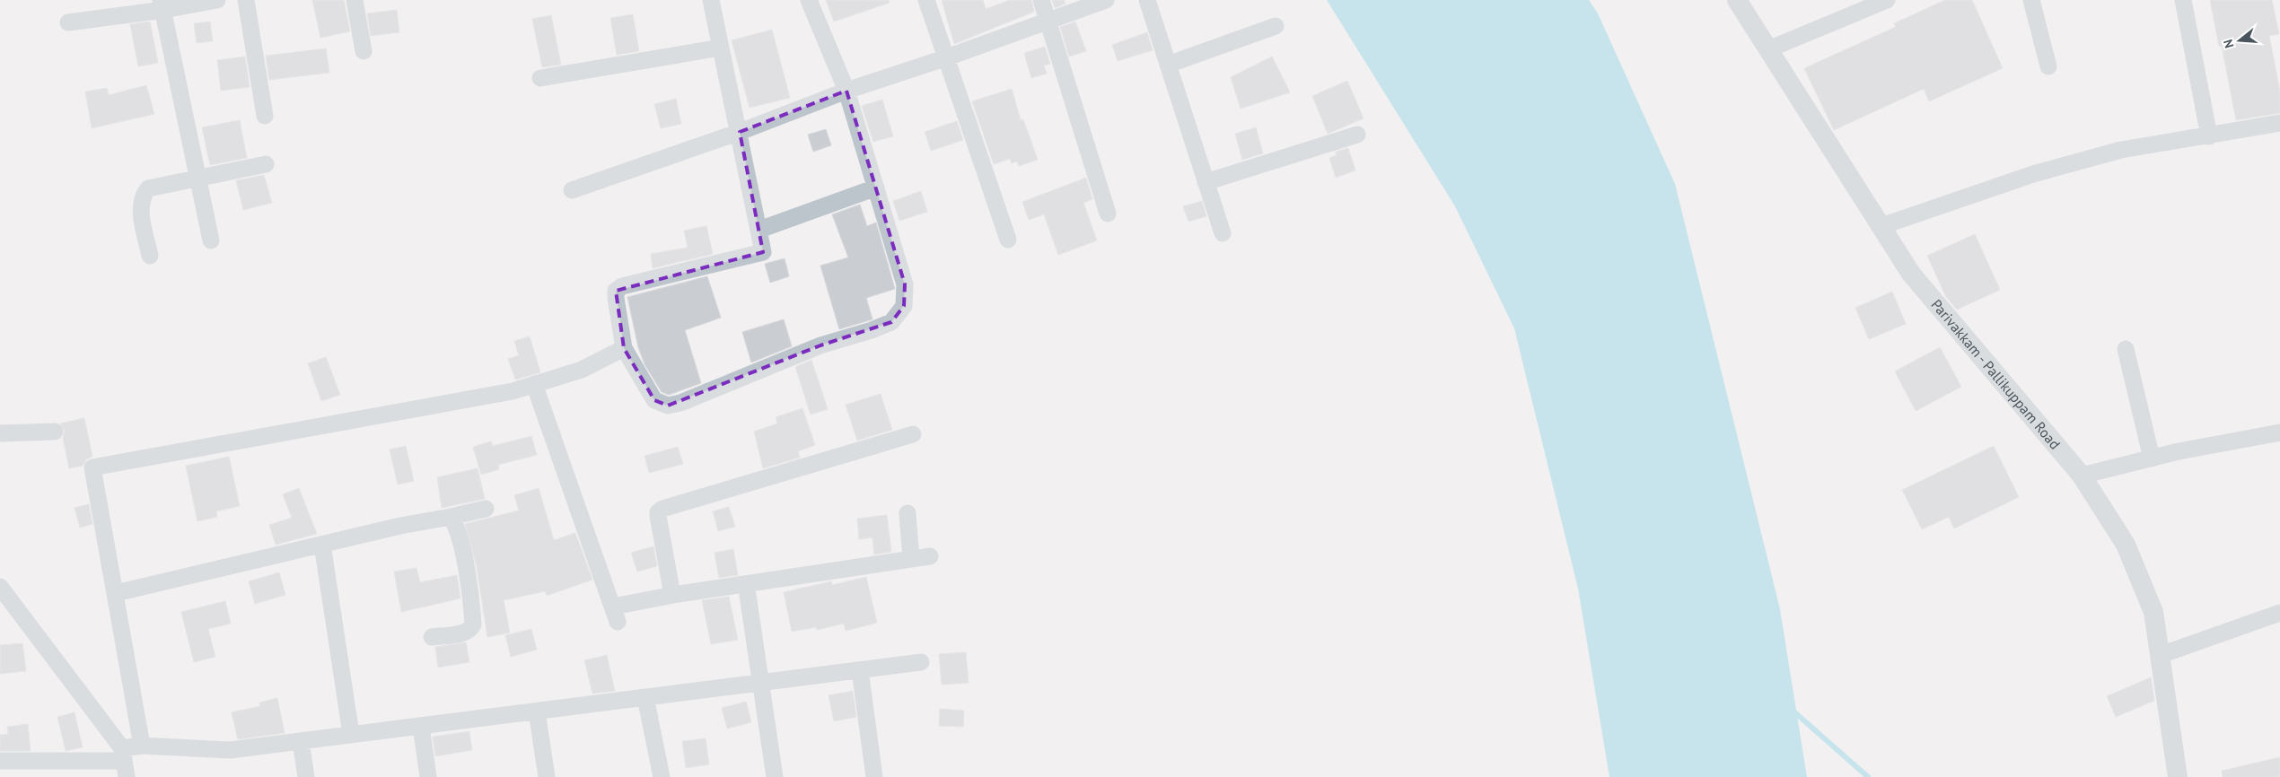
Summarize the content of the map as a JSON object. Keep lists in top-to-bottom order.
{
  "streets": {
    "street": ["Parivakkam - Pallikuppam Road"]
  },
  "north": "left"
}
